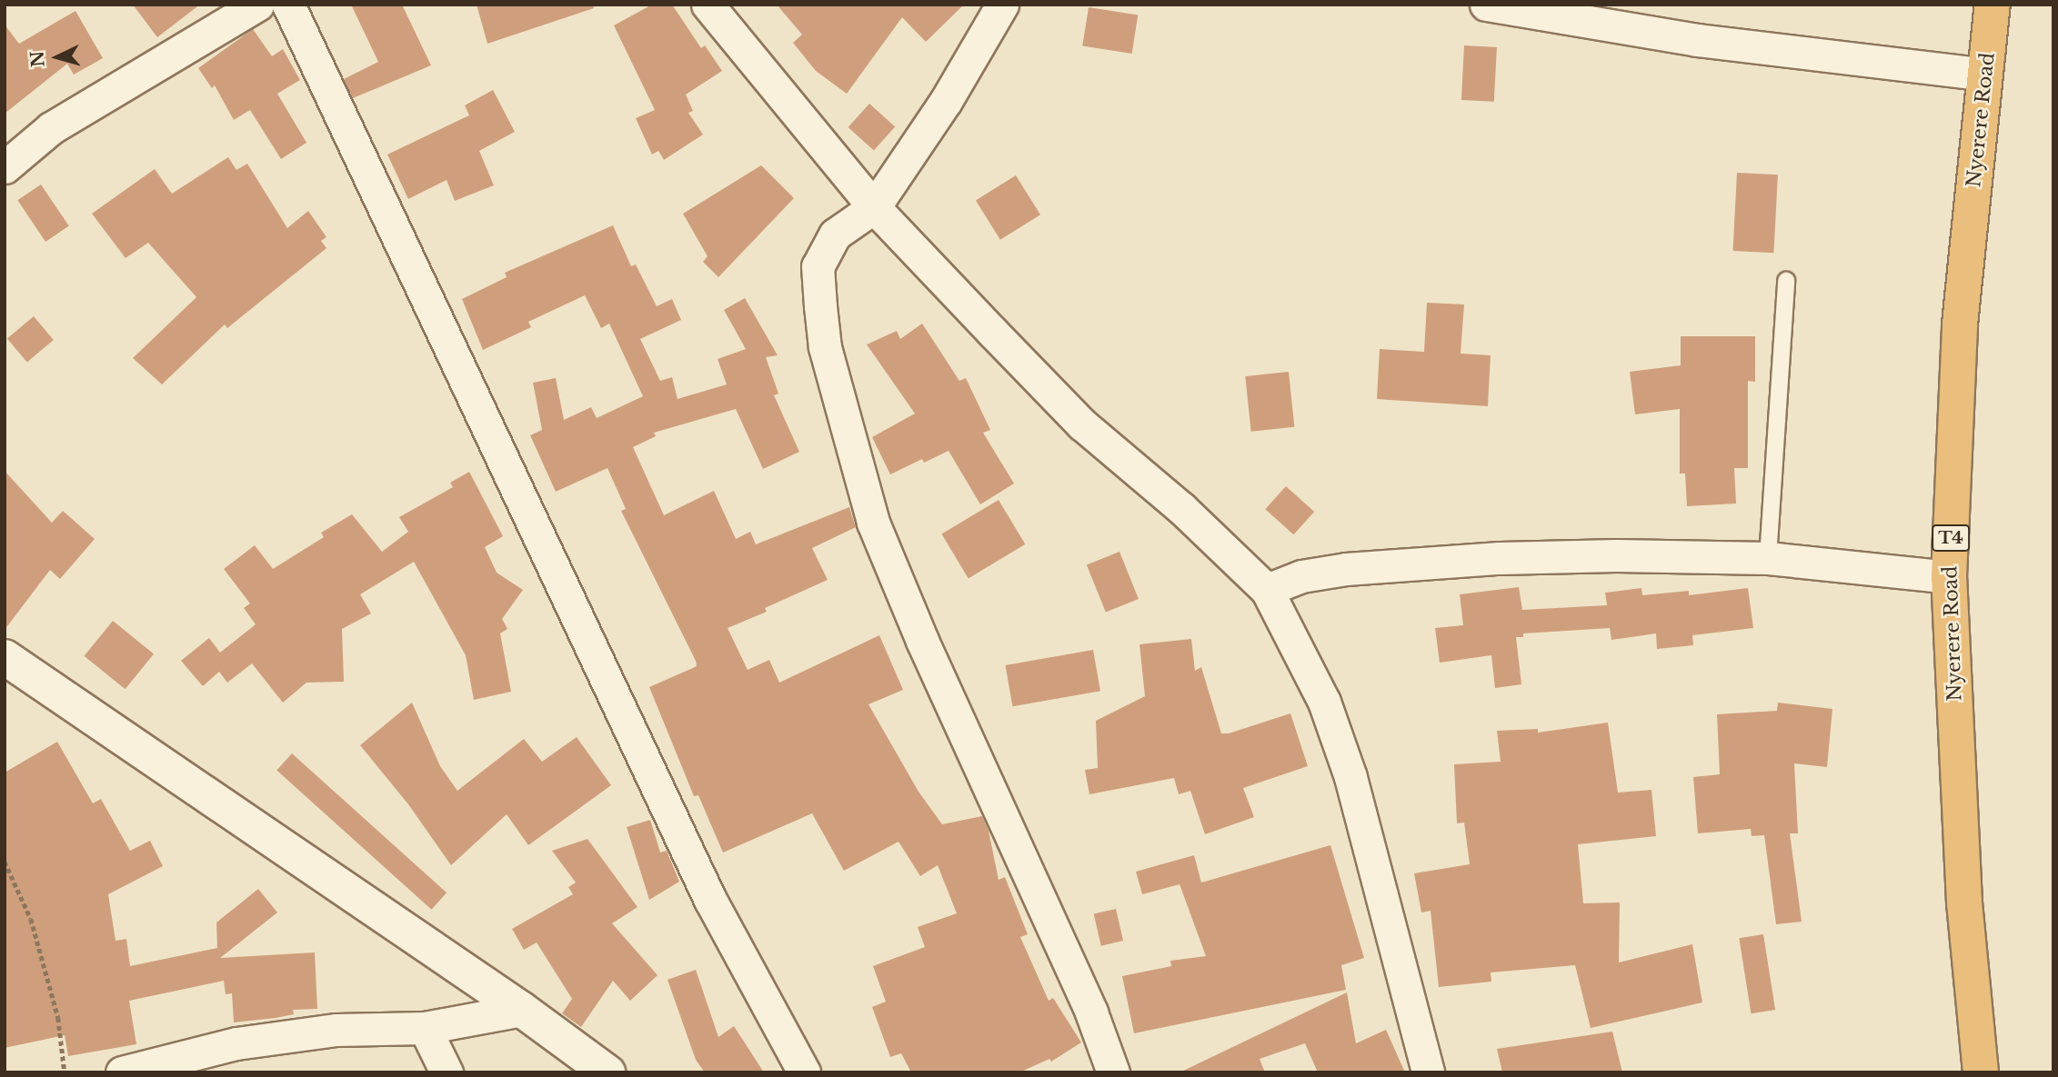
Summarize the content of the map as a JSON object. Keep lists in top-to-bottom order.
{
  "streets": {
    "highway": ["Nyerere Road", "T4"]
  },
  "north": "left"
}
